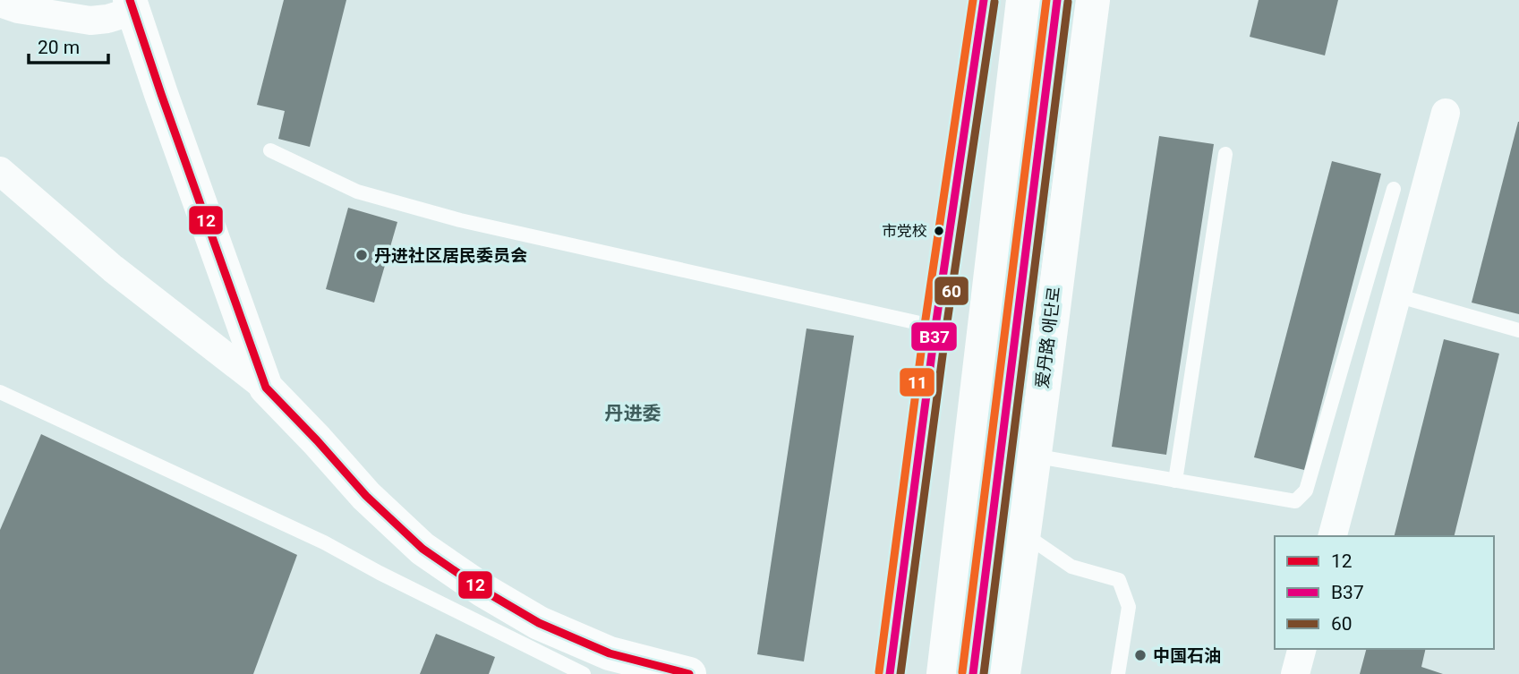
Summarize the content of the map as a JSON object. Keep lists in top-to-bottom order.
{
  "streets": {
    "street": ["爱丹路 애단로"]
  },
  "districts": ["丹进委"],
  "places": ["市党校", "丹进社区居民委员会", "中国石油"],
  "lines": [
    "transit line 12",
    "transit line B37",
    "transit line 11",
    "transit line 60"
  ],
  "legend": ["12", "B37", "60"],
  "scale_bar": "20 m"
}
